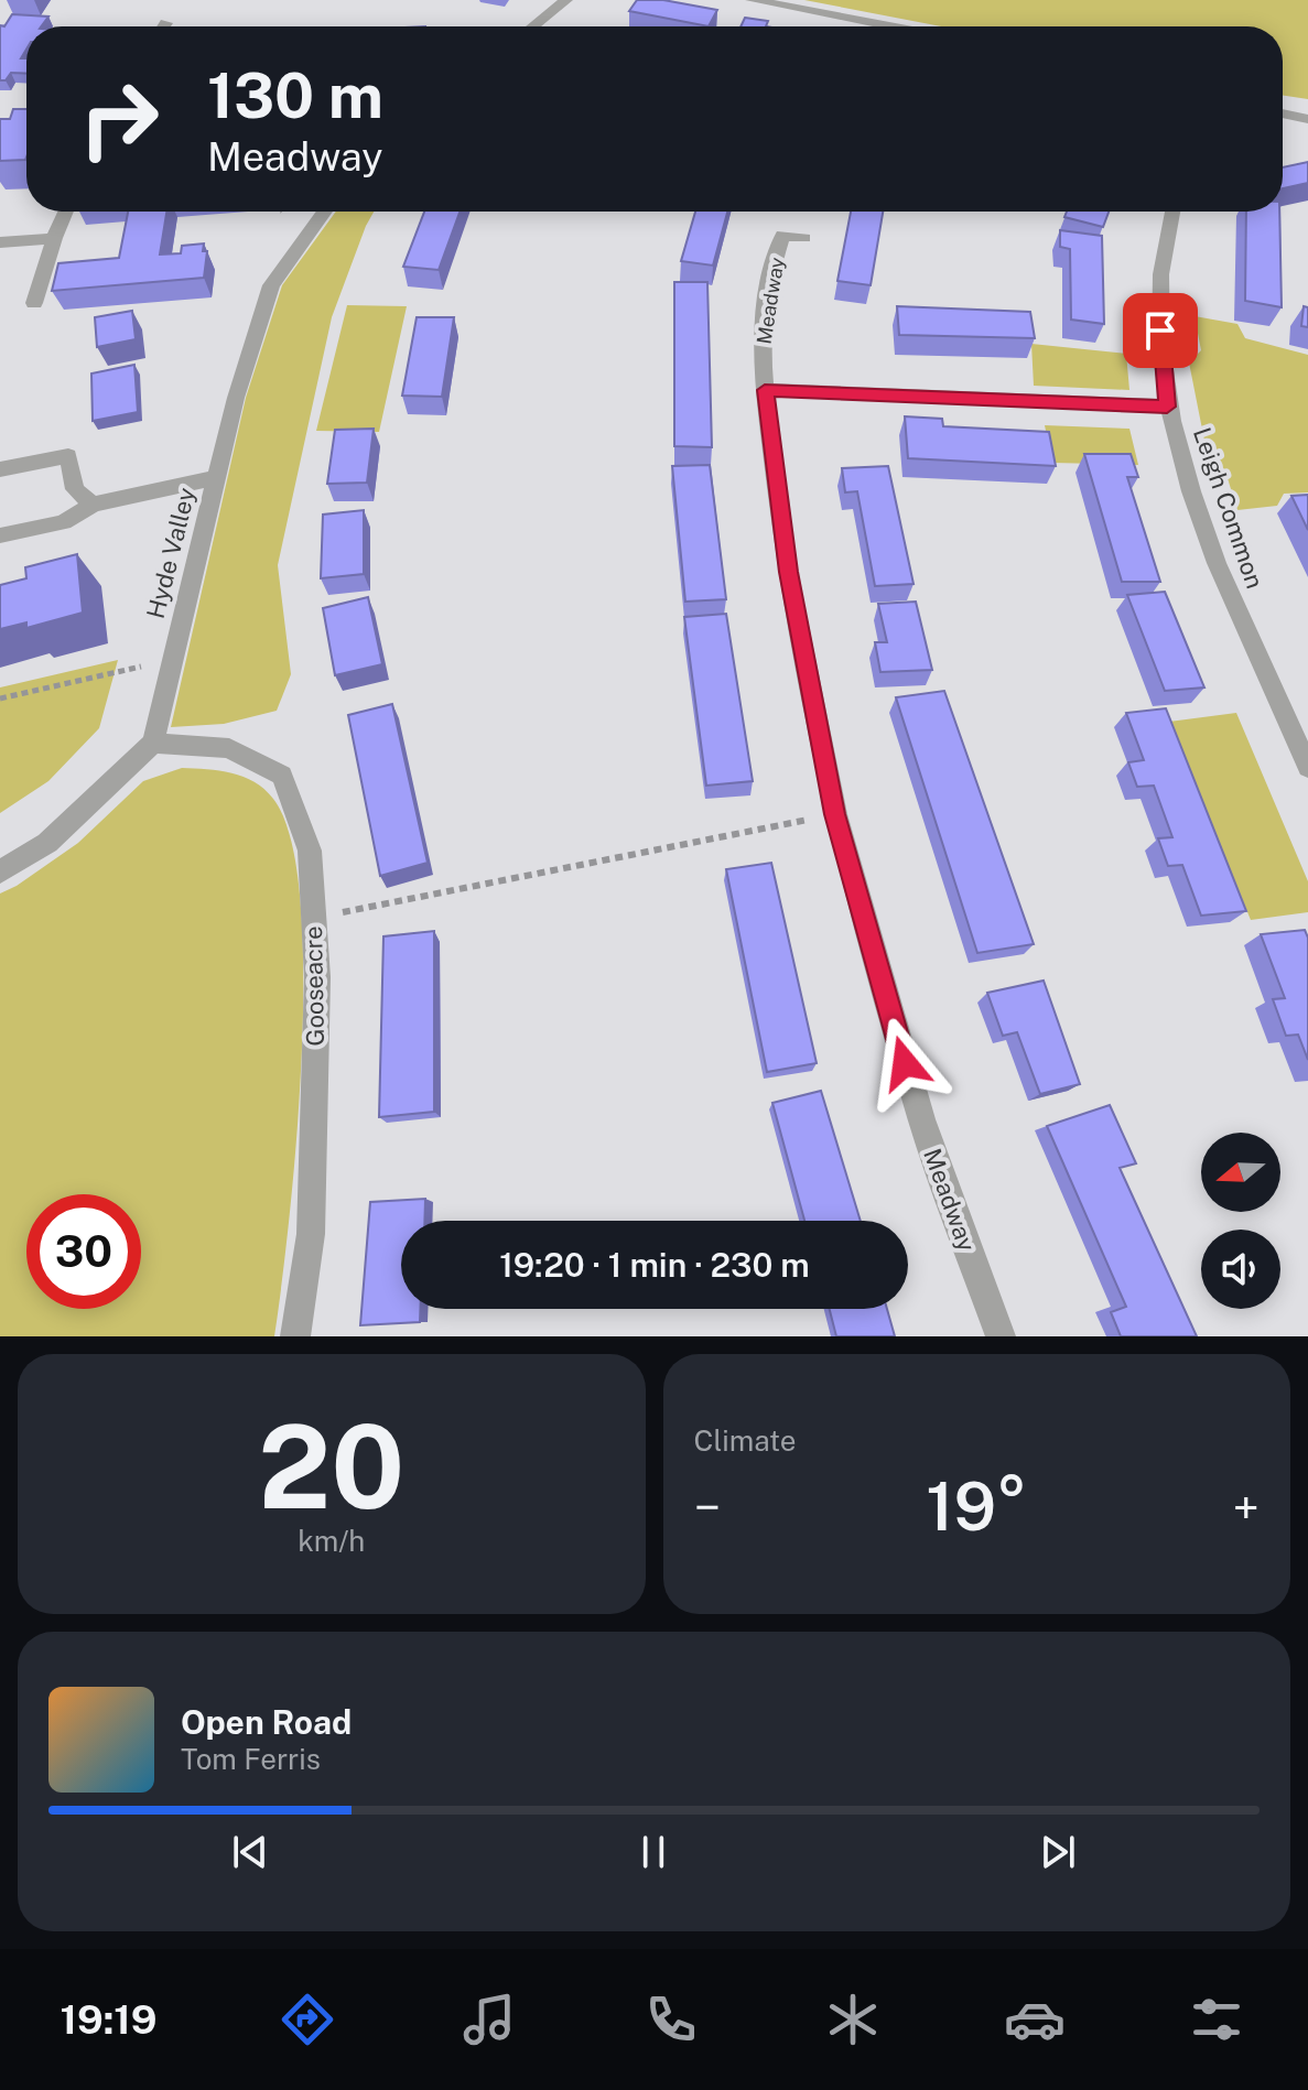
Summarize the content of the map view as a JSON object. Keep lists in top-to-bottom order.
{
  "streets": {
    "street": [
      "Meadway",
      "Leigh Common",
      "Hyde Valley",
      "Gooseacre"
    ]
  },
  "crossings": [
    ["Hyde Valley", "Gooseacre"]
  ],
  "north": "left",
  "page": {
    "turn": ["130 m", "Meadway"],
    "limit": "30",
    "trip": "19:20 · 1 min · 230 m",
    "tile": [
      ["20", "km/h"],
      "Climate"
    ],
    "heat": ["−", "19°", "+"],
    "song": ["Open Road", "Tom Ferris"],
    "tabs": "19:19"
  }
}
